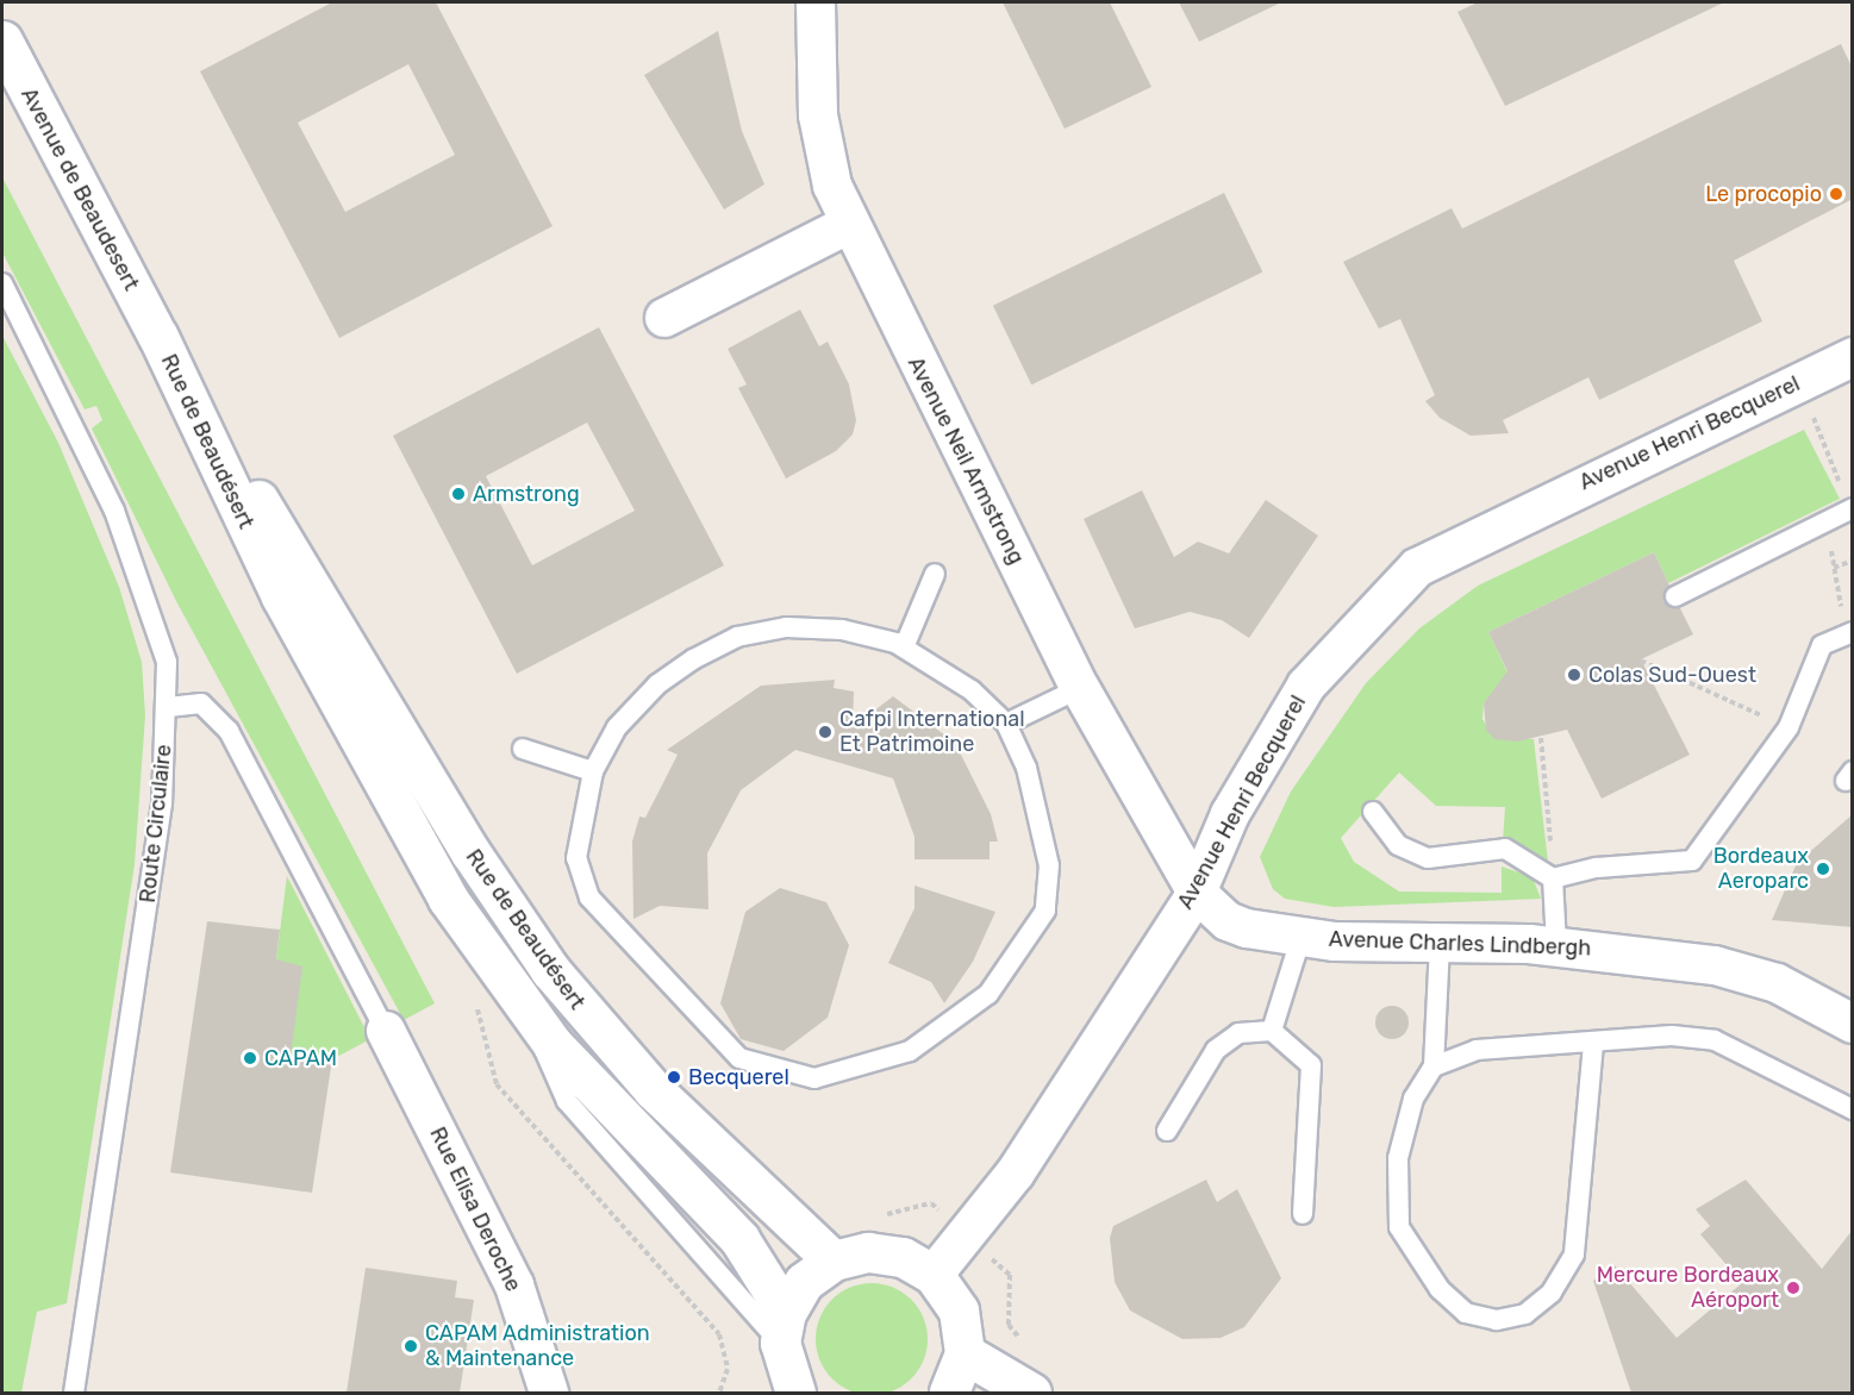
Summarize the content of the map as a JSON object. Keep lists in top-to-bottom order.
{
  "streets": {
    "main road": ["Avenue de Beaudesert", "Rue de Beaudésert"],
    "street": [
      "Avenue Henri Becquerel",
      "Avenue Neil Armstrong",
      "Avenue Charles Lindbergh",
      "Rue Elisa Deroche"
    ],
    "lane": ["Route Circulaire"]
  },
  "crossings": [
    ["Avenue de Beaudesert", "Rue de Beaudésert"],
    ["Avenue Henri Becquerel", "Avenue Neil Armstrong"],
    ["Avenue Henri Becquerel", "Avenue Charles Lindbergh"],
    ["Avenue Neil Armstrong", "Avenue Charles Lindbergh"]
  ],
  "places": [
    "Le procopio",
    "Armstrong",
    "Colas Sud-Ouest",
    "Cafpi International Et Patrimoine",
    "Bordeaux Aeroparc",
    "CAPAM",
    "Becquerel",
    "Mercure Bordeaux Aéroport",
    "CAPAM Administration & Maintenance"
  ]
}
